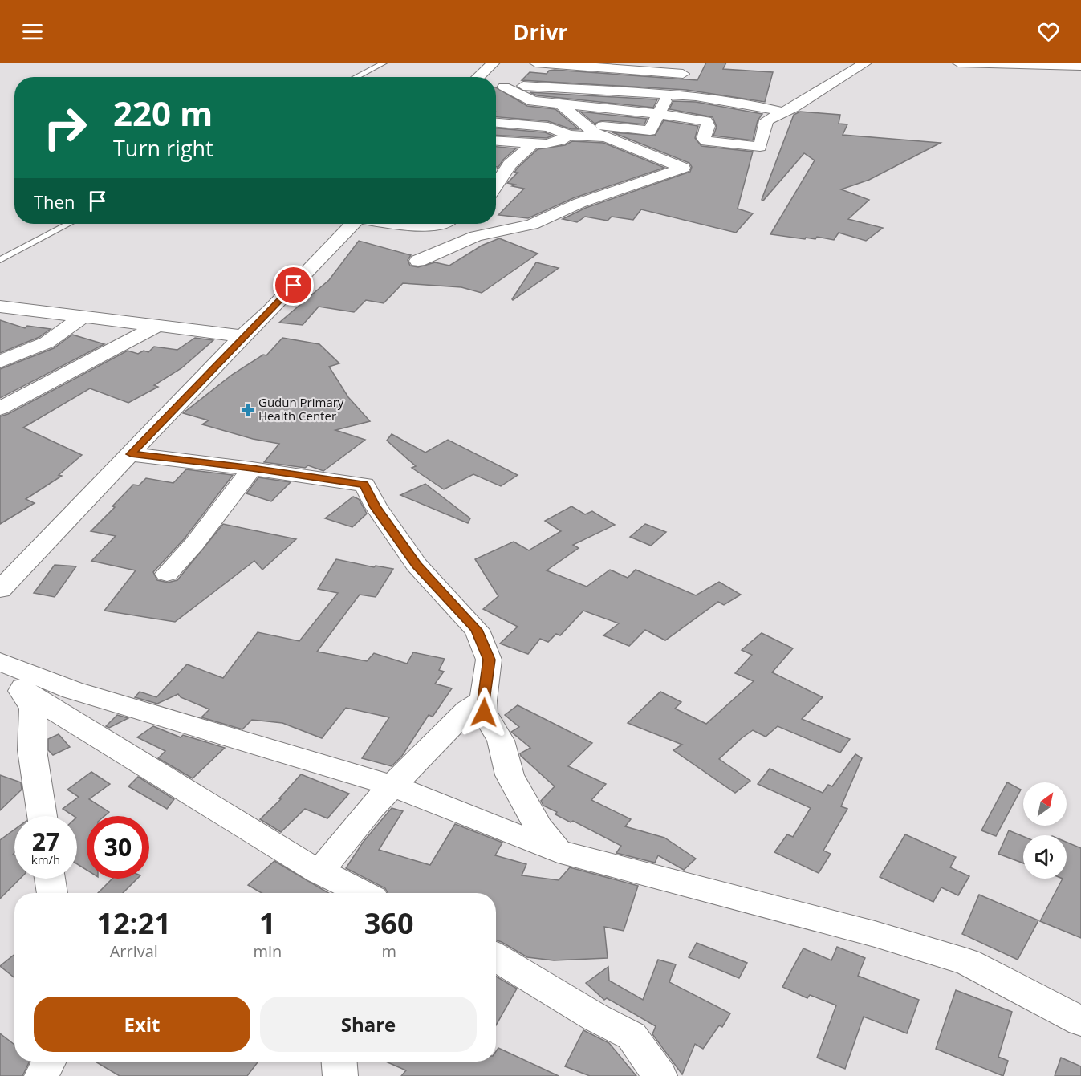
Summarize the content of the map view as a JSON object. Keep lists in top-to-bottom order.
{
  "places": {
    "health": ["Gudun Primary Health Center"]
  },
  "north": "top right",
  "page": {
    "header": "Drivr",
    "turn": ["220 m", "Turn right"],
    "then": "Then",
    "speed": "27 km/h",
    "limit": "30",
    "eta": [
      "12:21",
      "Arrival",
      "1",
      "min",
      "360",
      "m"
    ],
    "buttons": ["Exit", "Share"]
  }
}
